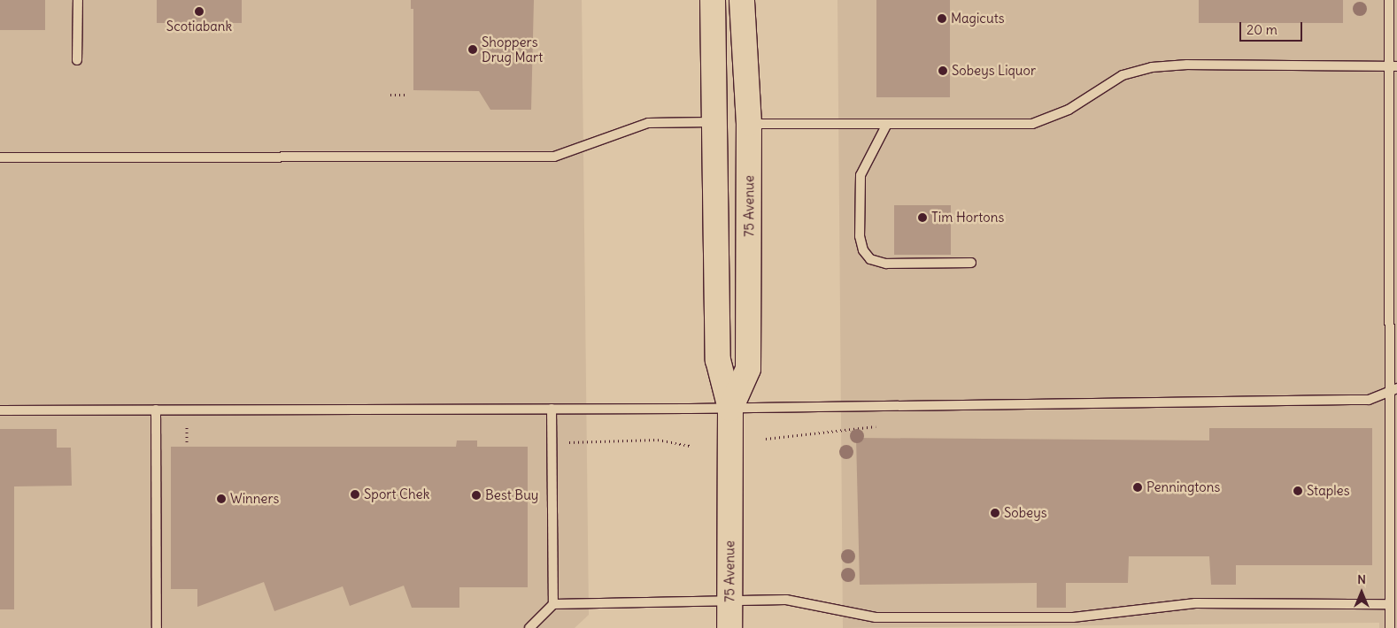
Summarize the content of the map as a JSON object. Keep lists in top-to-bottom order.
{
  "streets": {
    "main road": ["75 Avenue"]
  },
  "places": [
    "Scotiabank",
    "Magicuts",
    "Shoppers Drug Mart",
    "Sobeys Liquor",
    "Tim Hortons",
    "Penningtons",
    "Staples",
    "Sport Chek",
    "Best Buy",
    "Winners",
    "Sobeys"
  ],
  "scale_bar": "20 m",
  "north": "top"
}
